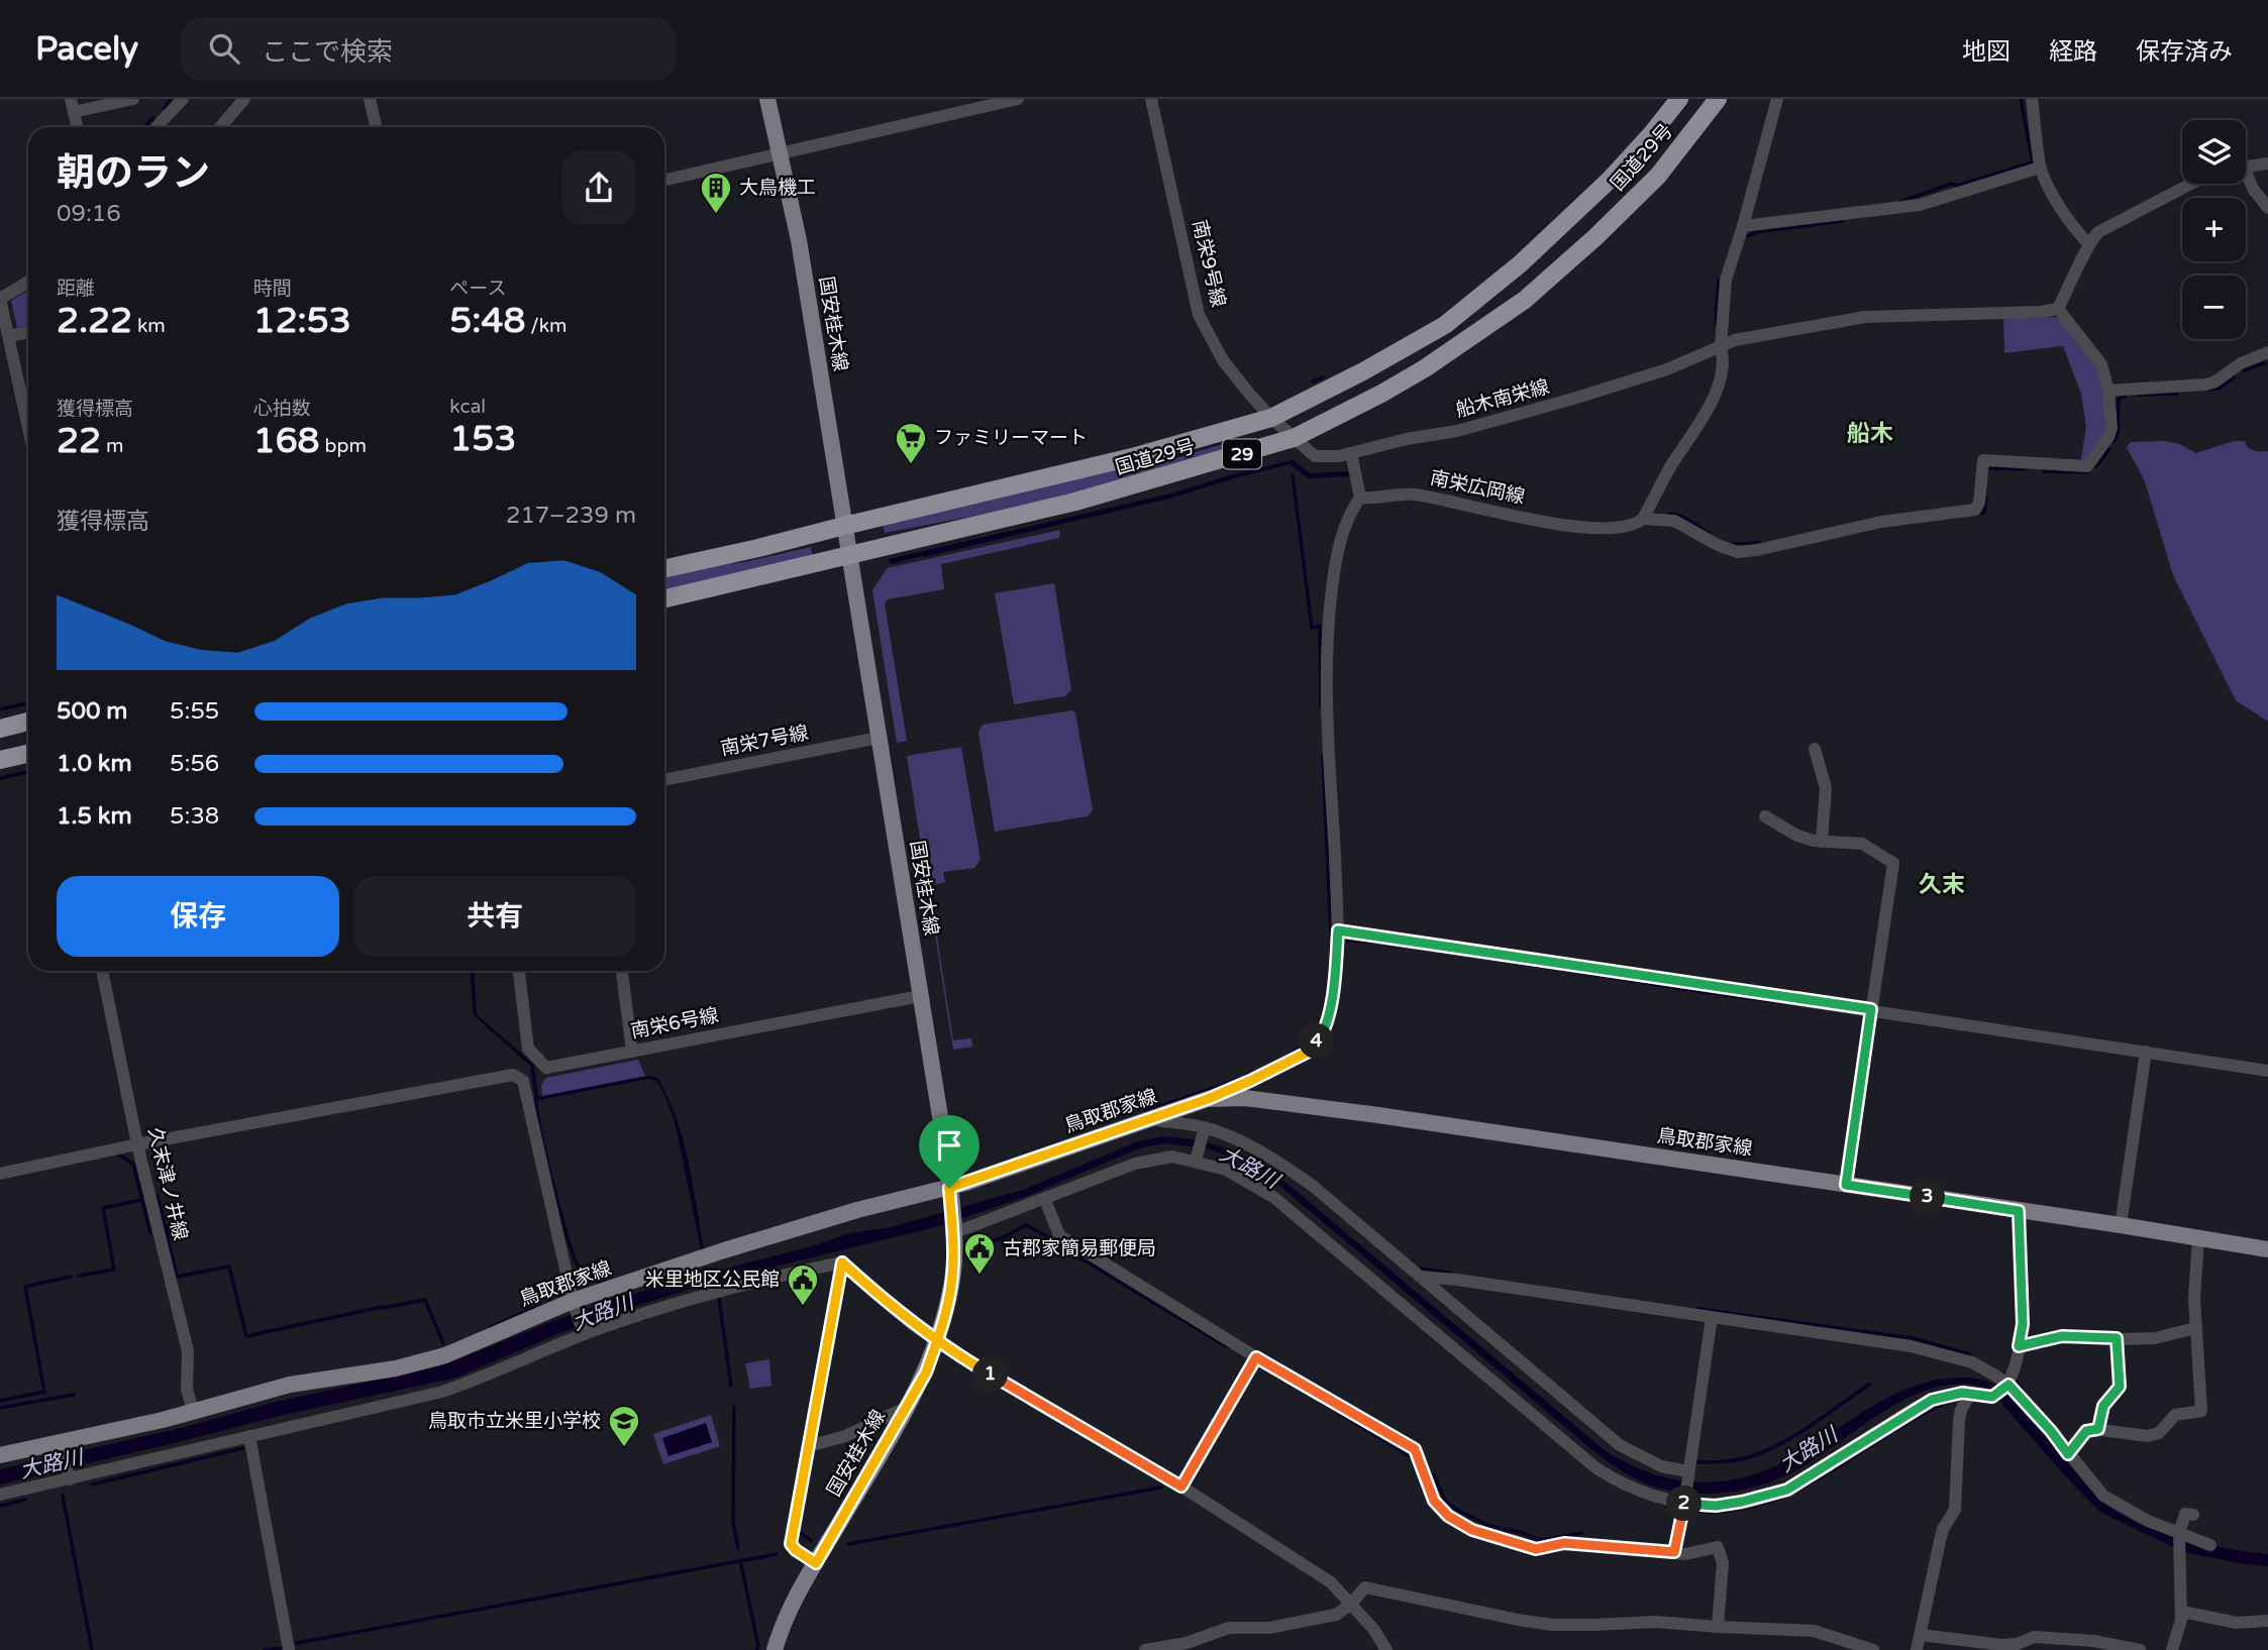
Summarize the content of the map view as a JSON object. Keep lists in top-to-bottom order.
{
  "streets": {
    "highway": ["国道29号", "29"],
    "main road": ["国安桂木線", "鳥取郡家線"],
    "street": [
      "南栄9号線",
      "船木南栄線",
      "南栄広岡線",
      "南栄7号線",
      "南栄6号線",
      "久末津ノ井線"
    ]
  },
  "crossings": [
    ["国道29号", "南栄9号線"],
    ["国道29号", "国安桂木線"],
    ["国道29号", "船木南栄線"],
    ["南栄9号線", "船木南栄線"],
    ["国安桂木線", "南栄7号線"],
    ["国安桂木線", "南栄6号線"],
    ["国安桂木線", "鳥取郡家線"],
    ["鳥取郡家線", "久末津ノ井線"]
  ],
  "districts": ["船木", "久末"],
  "water": ["大路川"],
  "places": {
    "building": ["大鳥機工"],
    "supermarket": ["ファミリーマート"],
    "public building": ["古郡家簡易郵便局", "米里地区公民館"],
    "school or university": ["鳥取市立米里小学校"]
  },
  "page": {
    "header": "Pacely",
    "search": "ここで検索",
    "nav": ["地図", "経路", "保存済み"],
    "map_buttons": ["+", "−"],
    "heading": ["朝のラン", "09:16"],
    "stats": [
      ["距離", "2.22 km"],
      ["時間", "12:53"],
      ["ペース", "5:48 /km"],
      ["獲得標高", "22 m"],
      ["心拍数", "168 bpm"],
      ["kcal", "153"]
    ],
    "chart": ["獲得標高", "217–239 m"],
    "list": [
      {
        "name": "500 m",
        "note": "5:55"
      },
      {
        "name": "1.0 km",
        "note": "5:56"
      },
      {
        "name": "1.5 km",
        "note": "5:38"
      }
    ],
    "buttons": ["保存", "共有"],
    "pins": [
      "4",
      "3",
      "1",
      "2"
    ]
  }
}
